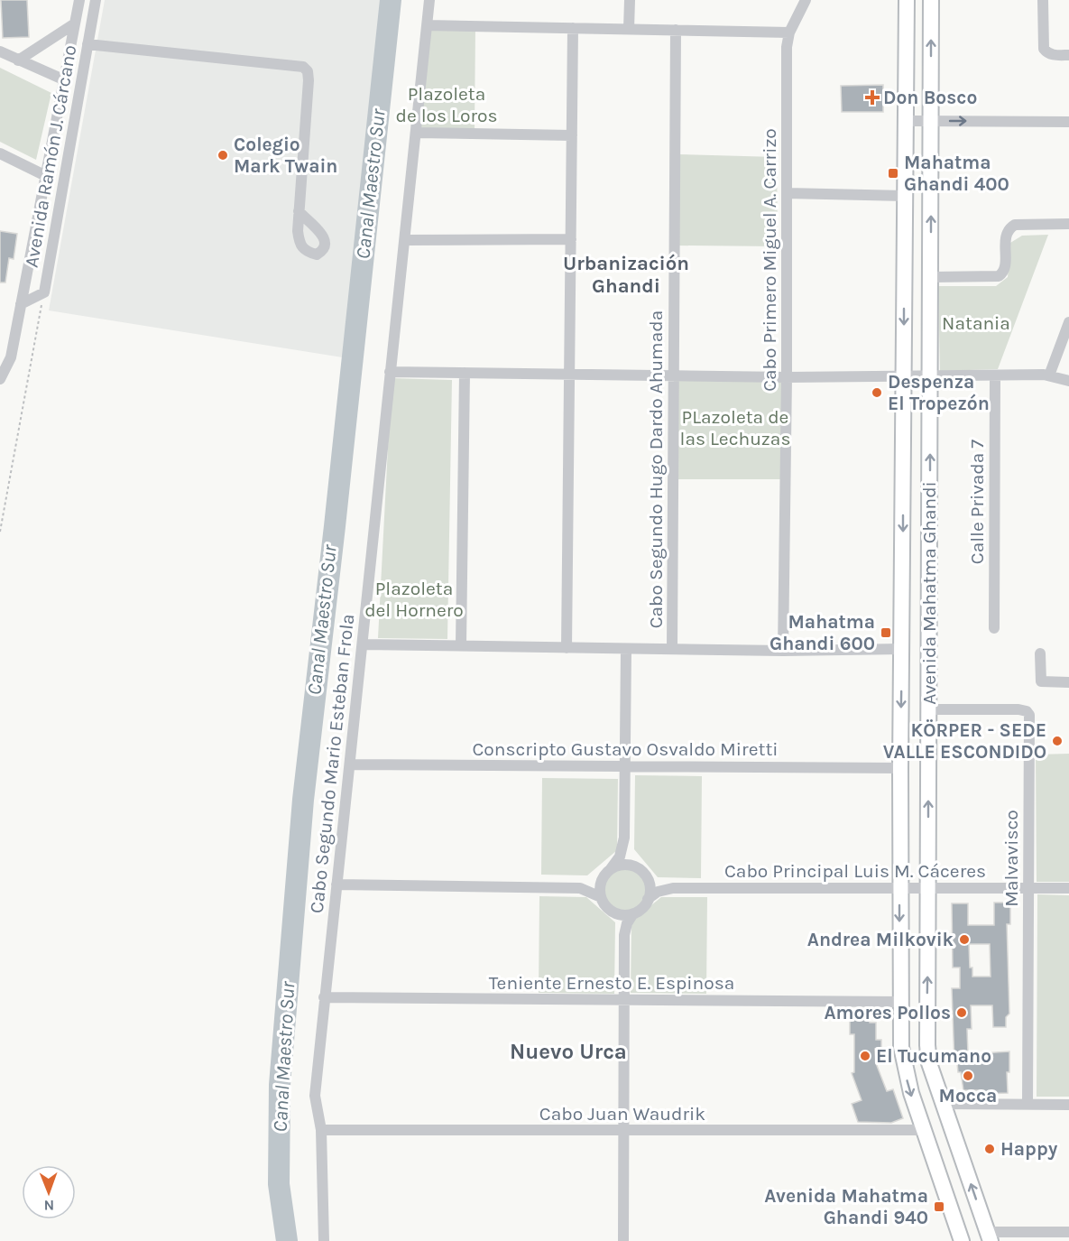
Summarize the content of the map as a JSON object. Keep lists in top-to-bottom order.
{
  "streets": {
    "main road": ["Avenida Mahatma Ghandi"],
    "street": [
      "Avenida Ramón J. Cárcano",
      "Cabo Primero Miguel A. Carrizo",
      "Cabo Segundo Hugo Dardo Ahumada",
      "Calle Privada 7",
      "Conscripto Gustavo Osvaldo Miretti",
      "Cabo Segundo Mario Esteban Frola",
      "Malvavisco",
      "Cabo Principal Luis M. Cáceres",
      "Teniente Ernesto E. Espinosa",
      "Cabo Juan Waudrik"
    ]
  },
  "crossings": [
    ["Cabo Segundo Hugo Dardo Ahumada", "Conscripto Gustavo Osvaldo Miretti"],
    ["Cabo Segundo Hugo Dardo Ahumada", "Cabo Principal Luis M. Cáceres"],
    ["Avenida Mahatma Ghandi", "Conscripto Gustavo Osvaldo Miretti"],
    ["Avenida Mahatma Ghandi", "Malvavisco"],
    ["Avenida Mahatma Ghandi", "Cabo Principal Luis M. Cáceres"],
    ["Avenida Mahatma Ghandi", "Teniente Ernesto E. Espinosa"],
    ["Avenida Mahatma Ghandi", "Cabo Juan Waudrik"],
    ["Conscripto Gustavo Osvaldo Miretti", "Cabo Segundo Mario Esteban Frola"],
    ["Cabo Segundo Mario Esteban Frola", "Teniente Ernesto E. Espinosa"],
    ["Cabo Segundo Mario Esteban Frola", "Cabo Juan Waudrik"],
    ["Malvavisco", "Cabo Principal Luis M. Cáceres"]
  ],
  "districts": ["Urbanización Ghandi", "Nuevo Urca"],
  "water": ["Canal Maestro Sur"],
  "parks": [
    "Plazoleta de los Loros",
    "Natania",
    "PLazoleta de las Lechuzas",
    "Plazoleta del Hornero"
  ],
  "places": {
    "health": ["Don Bosco"],
    "other": [
      "Colegio Mark Twain",
      "Despenza El Tropezón",
      "KÖRPER - SEDE VALLE ESCONDIDO",
      "Andrea Milkovik",
      "Amores Pollos",
      "El Tucumano",
      "Mocca",
      "Happy"
    ],
    "transit": ["Mahatma Ghandi 400", "Mahatma Ghandi 600", "Avenida Mahatma Ghandi 940"]
  },
  "north": "bottom"
}
